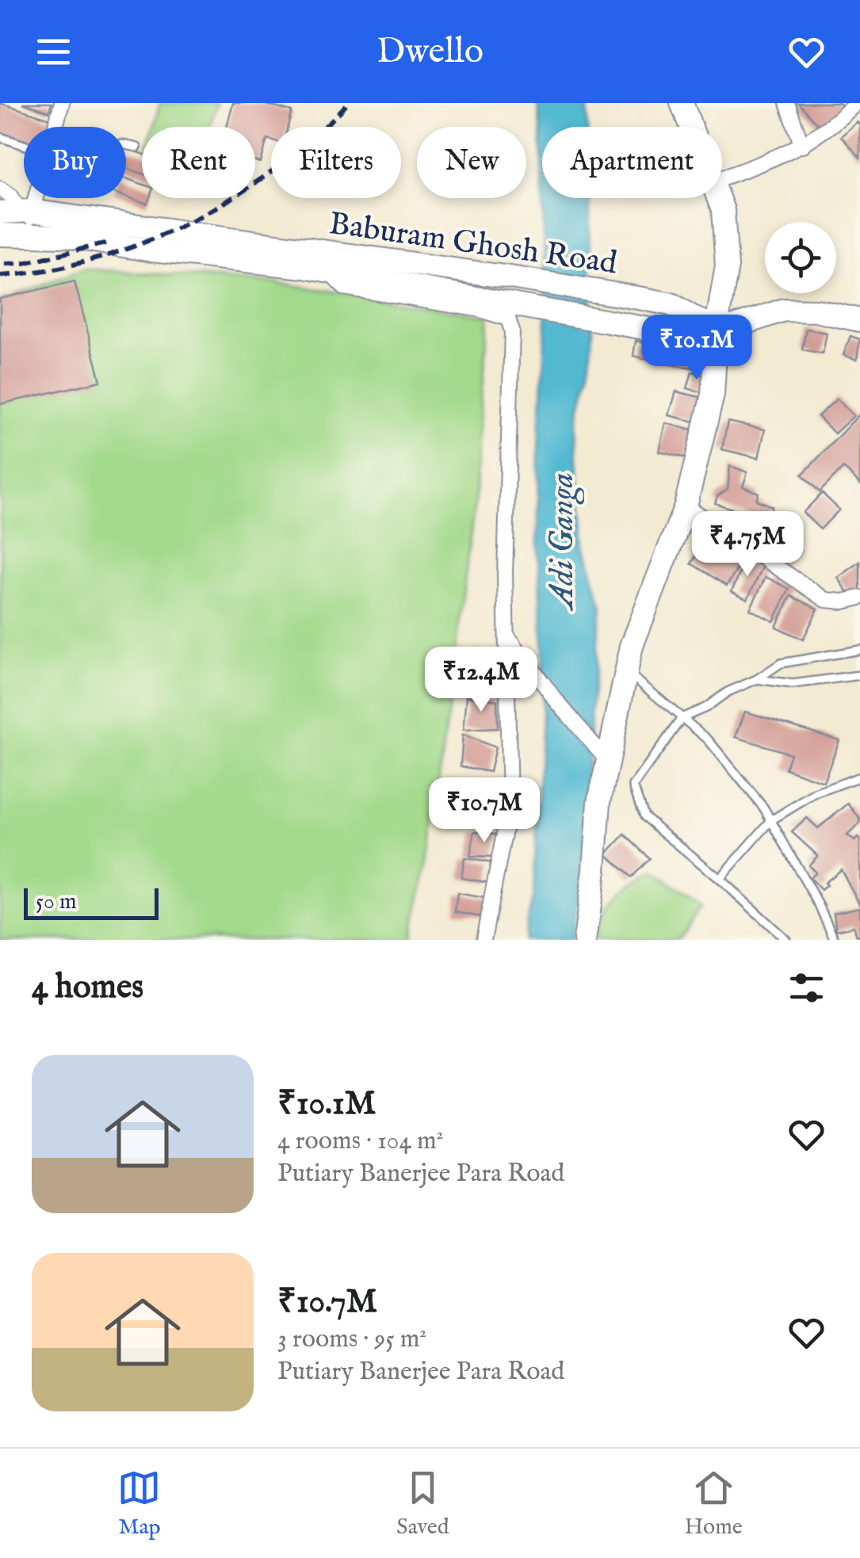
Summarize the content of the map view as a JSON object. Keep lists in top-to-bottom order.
{
  "streets": {
    "main road": ["Baburam Ghosh Road"]
  },
  "water": ["Adi Ganga"],
  "scale_bar": "50 m",
  "page": {
    "header": "Dwello",
    "chip": [
      "Buy",
      "Rent",
      "Filters",
      "New",
      "Apartment"
    ],
    "price": [
      "₹10.1M",
      "₹4.75M",
      "₹12.4M",
      "₹10.7M"
    ],
    "scale": "50 m",
    "heading": "4 homes",
    "list": [
      {
        "name": "₹10.1M",
        "note": "4 rooms · 104 m² · Putiary Banerjee Para Road"
      },
      {
        "name": "₹10.7M",
        "note": "3 rooms · 95 m² · Putiary Banerjee Para Road"
      }
    ],
    "tabs": ["Map", "Saved", "Home"]
  }
}
